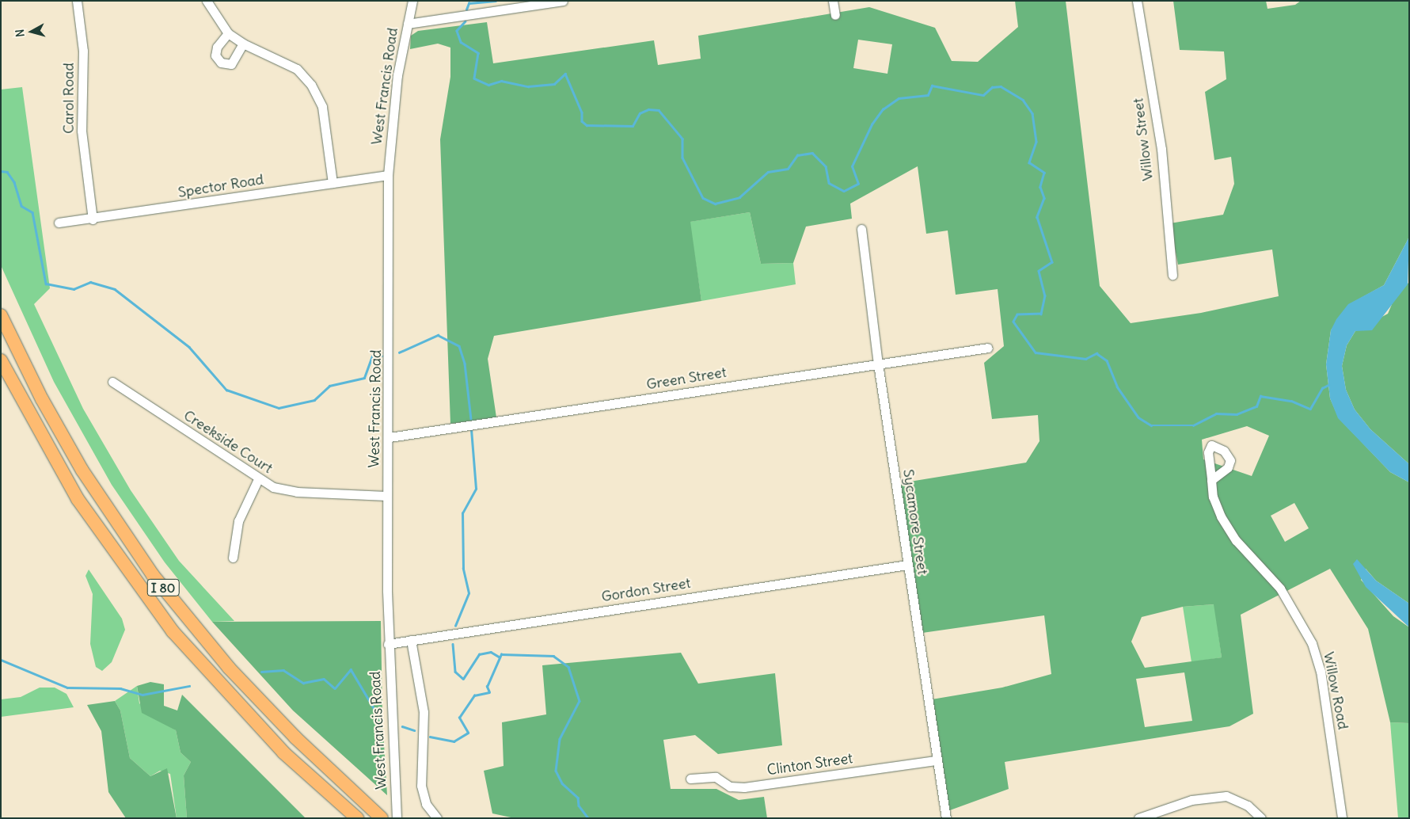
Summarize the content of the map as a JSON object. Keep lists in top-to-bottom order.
{
  "streets": {
    "highway": ["I 80"],
    "street": [
      "West Francis Road",
      "Carol Road",
      "Willow Street",
      "Spector Road",
      "Green Street",
      "Creekside Court",
      "Sycamore Street",
      "Gordon Street",
      "Willow Road",
      "Clinton Street"
    ]
  },
  "crossings": [
    ["West Francis Road", "Spector Road"],
    ["West Francis Road", "Green Street"],
    ["West Francis Road", "Creekside Court"],
    ["West Francis Road", "Gordon Street"],
    ["Carol Road", "Spector Road"],
    ["Green Street", "Sycamore Street"],
    ["Sycamore Street", "Gordon Street"],
    ["Sycamore Street", "Clinton Street"]
  ],
  "north": "left"
}
